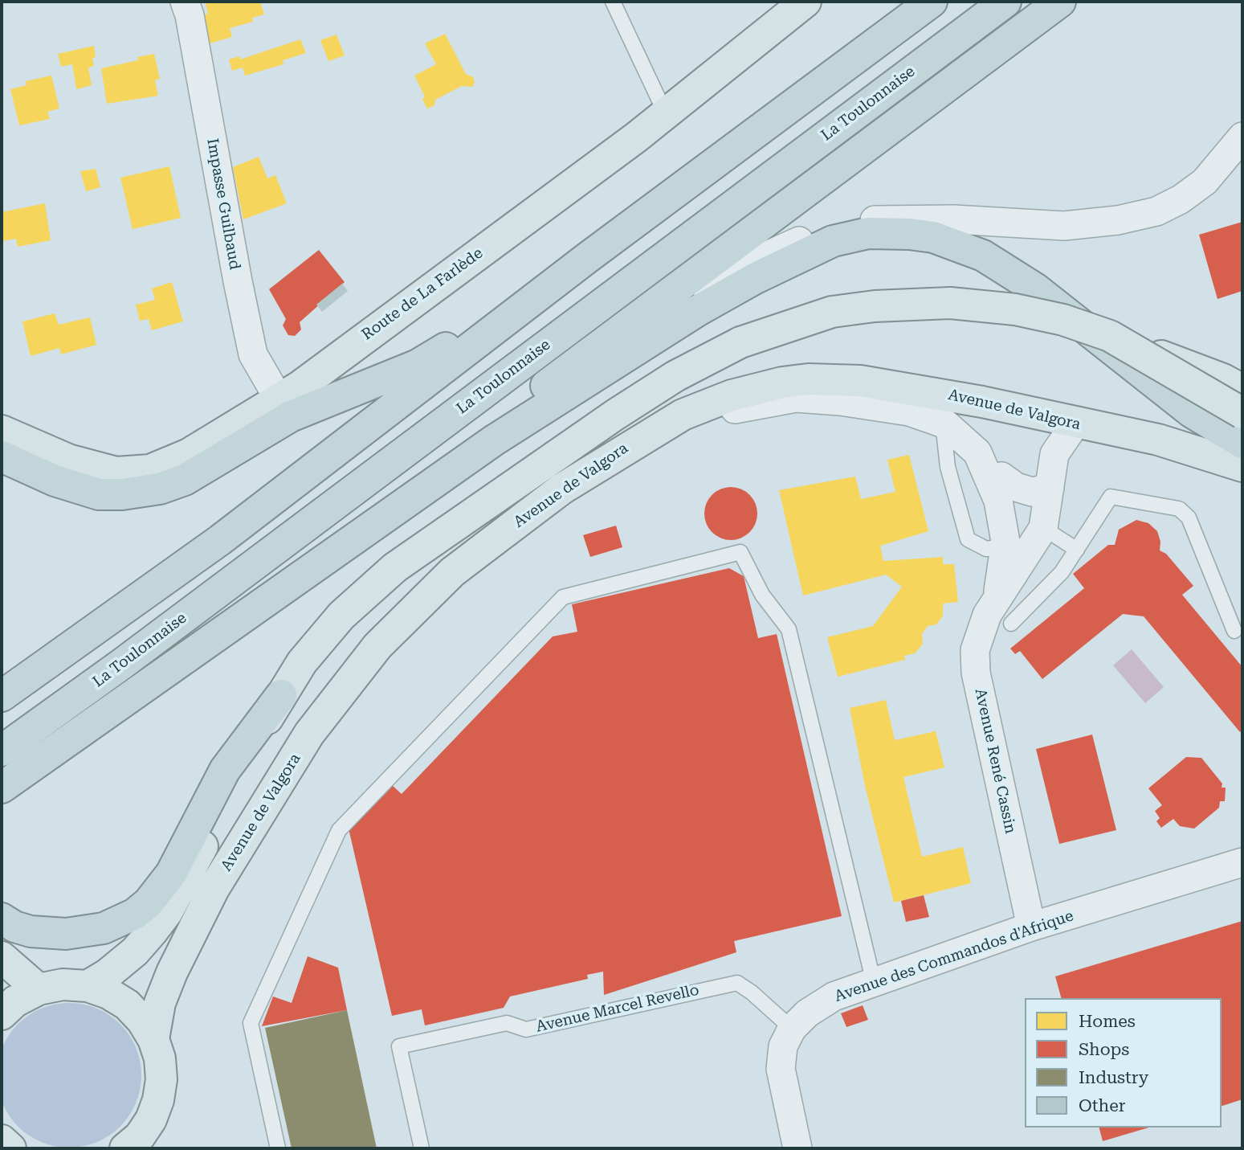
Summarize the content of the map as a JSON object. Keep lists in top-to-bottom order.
{
  "streets": {
    "highway": ["La Toulonnaise"],
    "main road": ["Route de La Farlède", "Avenue de Valgora"],
    "street": ["Impasse Guilbaud", "Avenue René Cassin", "Avenue des Commandos d'Afrique"],
    "lane": ["Avenue Marcel Revello"]
  },
  "crossings": [
    ["Impasse Guilbaud", "Route de La Farlède"],
    ["Avenue de Valgora", "Avenue René Cassin"],
    ["Avenue René Cassin", "Avenue des Commandos d'Afrique"],
    ["Avenue des Commandos d'Afrique", "Avenue Marcel Revello"]
  ],
  "legend": [
    "Homes",
    "Shops",
    "Industry",
    "Other"
  ]
}
